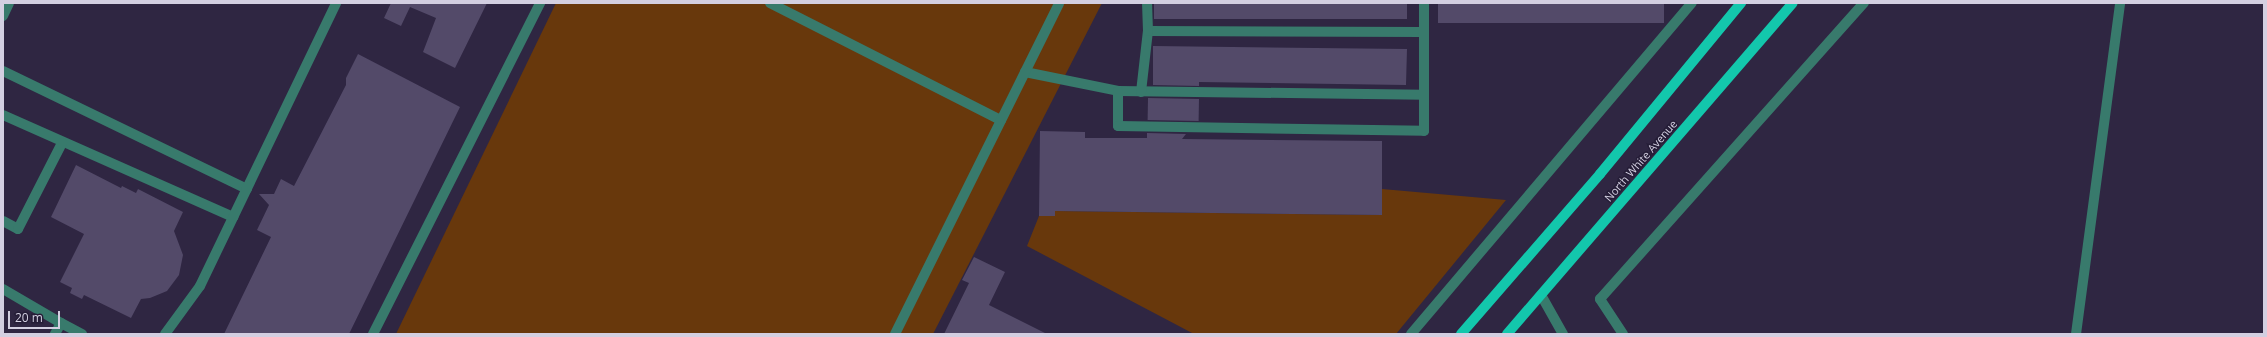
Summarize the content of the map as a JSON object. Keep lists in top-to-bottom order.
{
  "streets": {
    "main road": ["North White Avenue"]
  },
  "scale_bar": "20 m"
}
